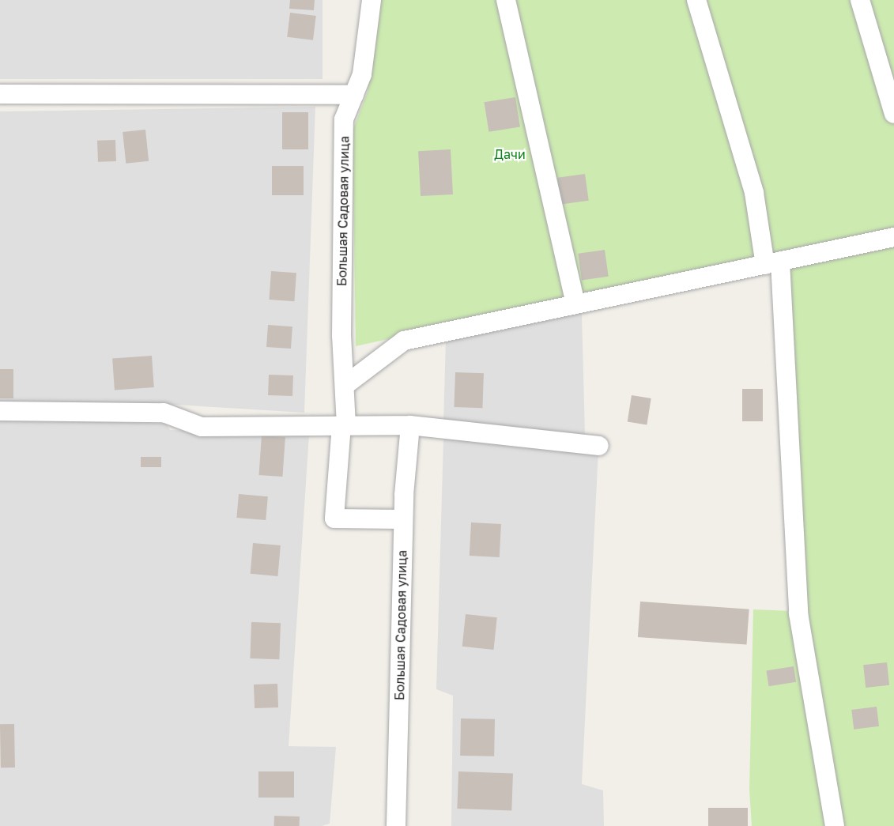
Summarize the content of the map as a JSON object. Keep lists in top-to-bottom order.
{
  "streets": {
    "street": ["Большая Садовая улица"]
  },
  "parks": ["Дачи"]
}
